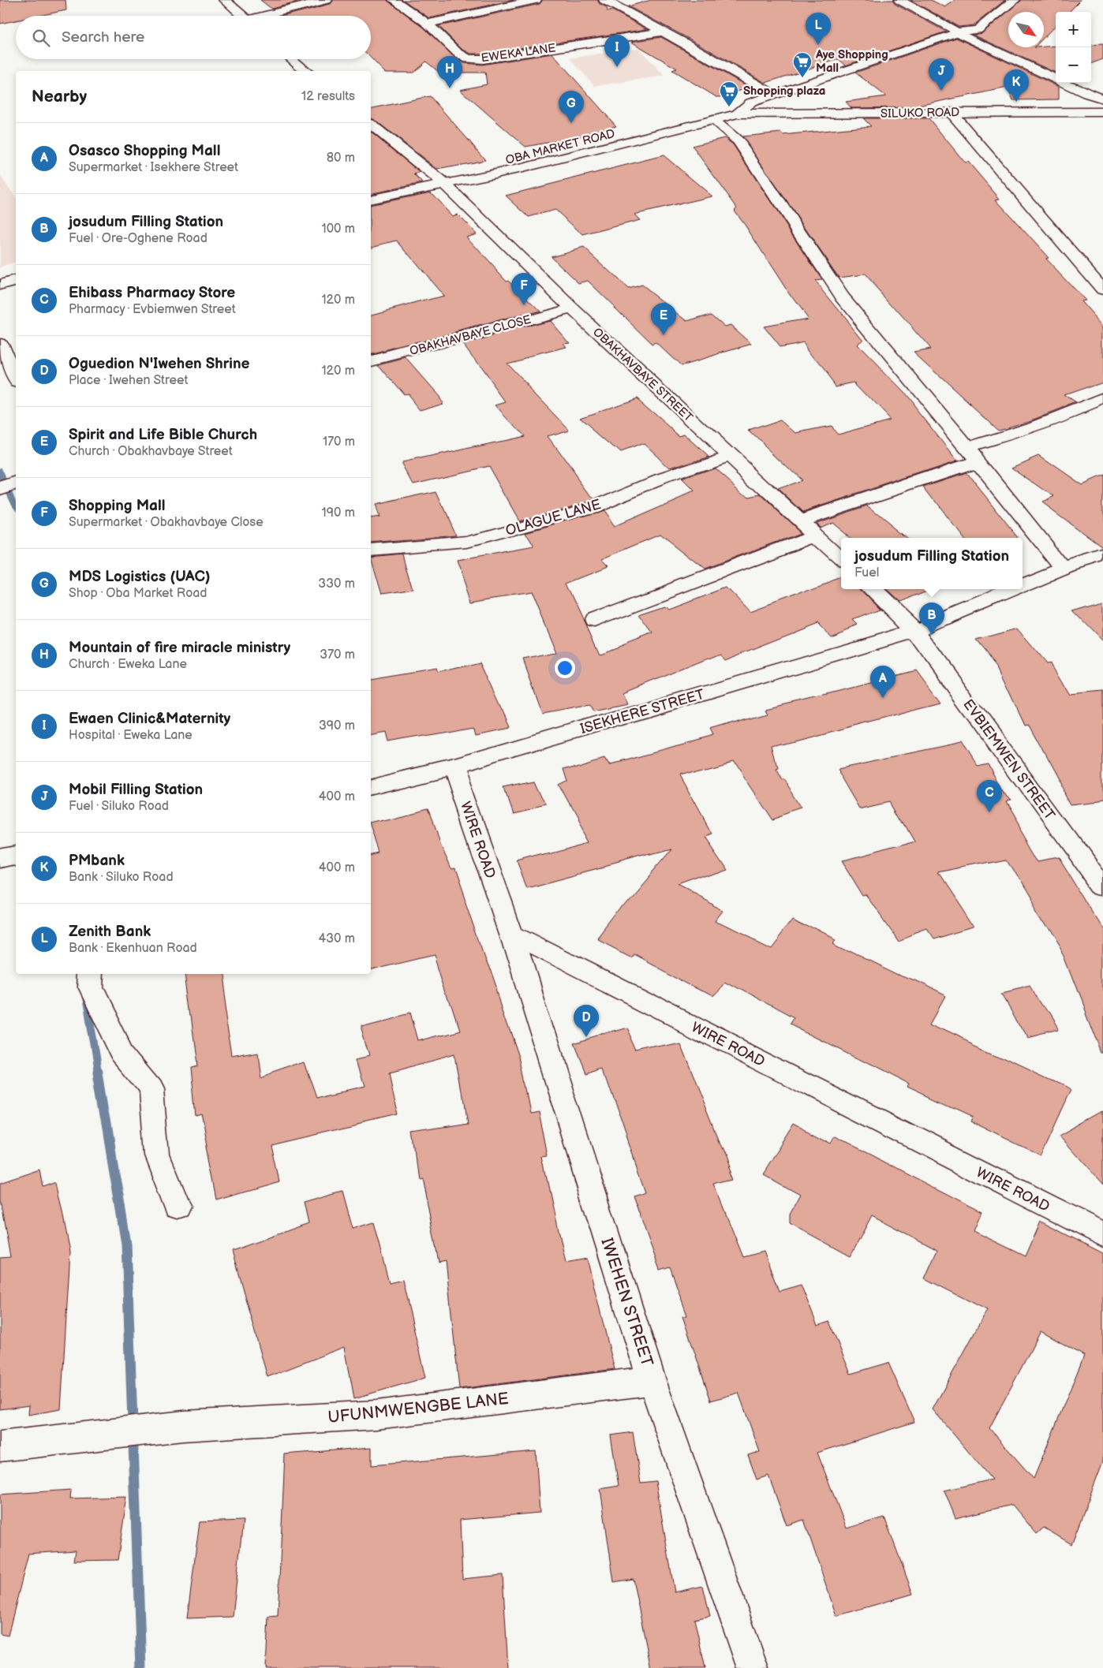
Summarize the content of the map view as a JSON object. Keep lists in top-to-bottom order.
{
  "streets": {
    "street": [
      "EWEKA LANE",
      "SILUKO ROAD",
      "OBA MARKET ROAD",
      "OBAKHAVBAYE CLOSE",
      "OBAKHAVBAYE STREET",
      "OLAGUE LANE",
      "ISEKHERE STREET",
      "EVBIEMWEN STREET",
      "WIRE ROAD",
      "IWEHEN STREET",
      "UFUNMWENGBE LANE"
    ]
  },
  "crossings": [
    ["SILUKO ROAD", "OBA MARKET ROAD"],
    ["OBA MARKET ROAD", "OBAKHAVBAYE STREET"],
    ["OBAKHAVBAYE CLOSE", "OBAKHAVBAYE STREET"],
    ["OBAKHAVBAYE STREET", "OLAGUE LANE"],
    ["ISEKHERE STREET", "EVBIEMWEN STREET"],
    ["ISEKHERE STREET", "WIRE ROAD"],
    ["WIRE ROAD", "IWEHEN STREET"],
    ["IWEHEN STREET", "UFUNMWENGBE LANE"]
  ],
  "places": {
    "supermarket": ["Aye Shopping Mall", "Shopping plaza"]
  },
  "north": "bottom right",
  "page": {
    "map_buttons": ["+", "−"],
    "pins": [
      "L",
      "I",
      "H",
      "J",
      "K",
      "G",
      "F",
      "E",
      "B",
      "A",
      "C",
      "D"
    ],
    "search": "Search here",
    "heading": ["Nearby", "12 results"],
    "list": [
      {
        "mark": "A",
        "name": "Osasco Shopping Mall",
        "note": "Supermarket · Isekhere Street",
        "value": "80 m"
      },
      {
        "mark": "B",
        "name": "josudum Filling Station",
        "note": "Fuel · Ore-Oghene Road",
        "value": "100 m"
      },
      {
        "mark": "C",
        "name": "Ehibass Pharmacy Store",
        "note": "Pharmacy · Evbiemwen Street",
        "value": "120 m"
      },
      {
        "mark": "D",
        "name": "Oguedion N'Iwehen Shrine",
        "note": "Place · Iwehen Street",
        "value": "120 m"
      },
      {
        "mark": "E",
        "name": "Spirit and Life Bible Church",
        "note": "Church · Obakhavbaye Street",
        "value": "170 m"
      },
      {
        "mark": "F",
        "name": "Shopping Mall",
        "note": "Supermarket · Obakhavbaye Close",
        "value": "190 m"
      },
      {
        "mark": "G",
        "name": "MDS Logistics (UAC)",
        "note": "Shop · Oba Market Road",
        "value": "330 m"
      },
      {
        "mark": "H",
        "name": "Mountain of fire miracle ministry",
        "note": "Church · Eweka Lane",
        "value": "370 m"
      },
      {
        "mark": "I",
        "name": "Ewaen Clinic&Maternity",
        "note": "Hospital · Eweka Lane",
        "value": "390 m"
      },
      {
        "mark": "J",
        "name": "Mobil Filling Station",
        "note": "Fuel · Siluko Road",
        "value": "400 m"
      },
      {
        "mark": "K",
        "name": "PMbank",
        "note": "Bank · Siluko Road",
        "value": "400 m"
      },
      {
        "mark": "L",
        "name": "Zenith Bank",
        "note": "Bank · Ekenhuan Road",
        "value": "430 m"
      }
    ],
    "popup": ["josudum Filling Station", "Fuel"]
  }
}
